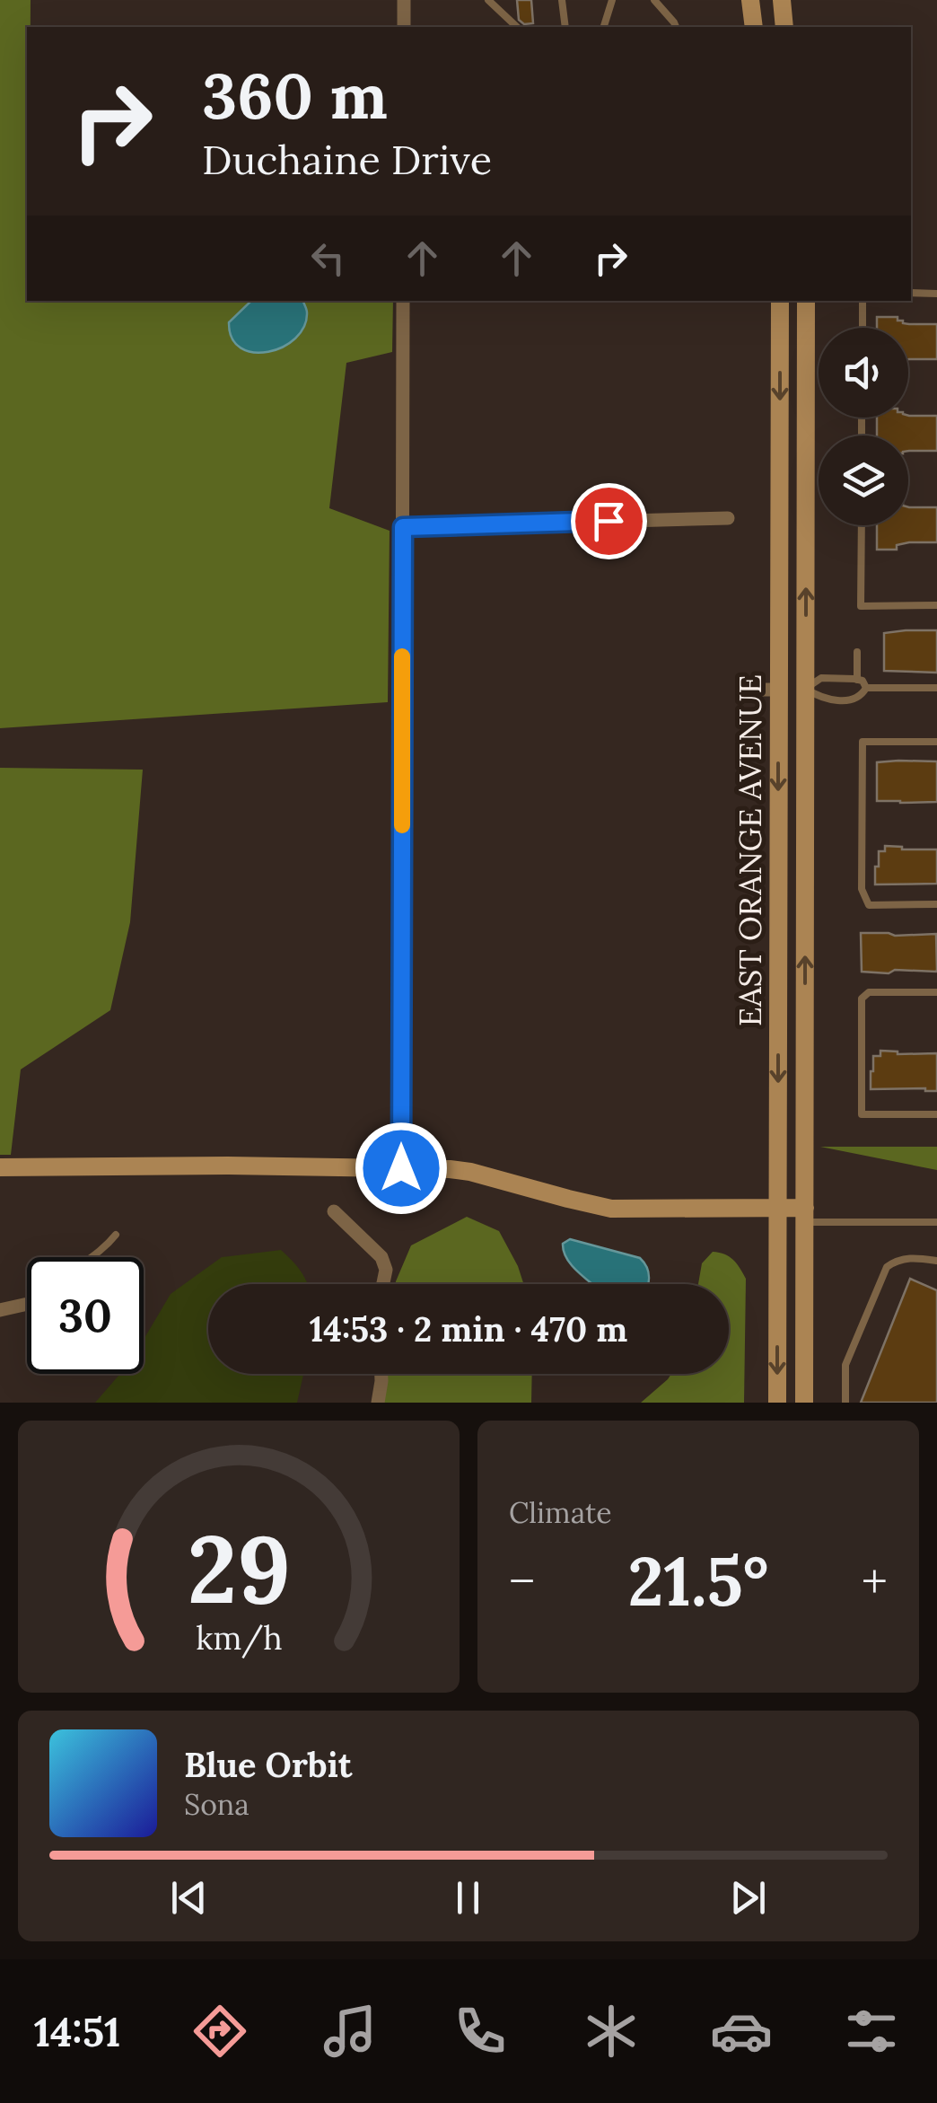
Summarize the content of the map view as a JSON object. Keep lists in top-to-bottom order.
{
  "streets": {
    "street": ["EAST ORANGE AVENUE"]
  },
  "page": {
    "turn": ["360 m", "Duchaine Drive"],
    "limit": "30",
    "trip": "14:53 · 2 min · 470 m",
    "tile": "Climate",
    "heat": ["−", "21.5°", "+"],
    "song": ["Blue Orbit", "Sona"],
    "tabs": "14:51",
    "gauge": ["29", "km/h"]
  }
}
